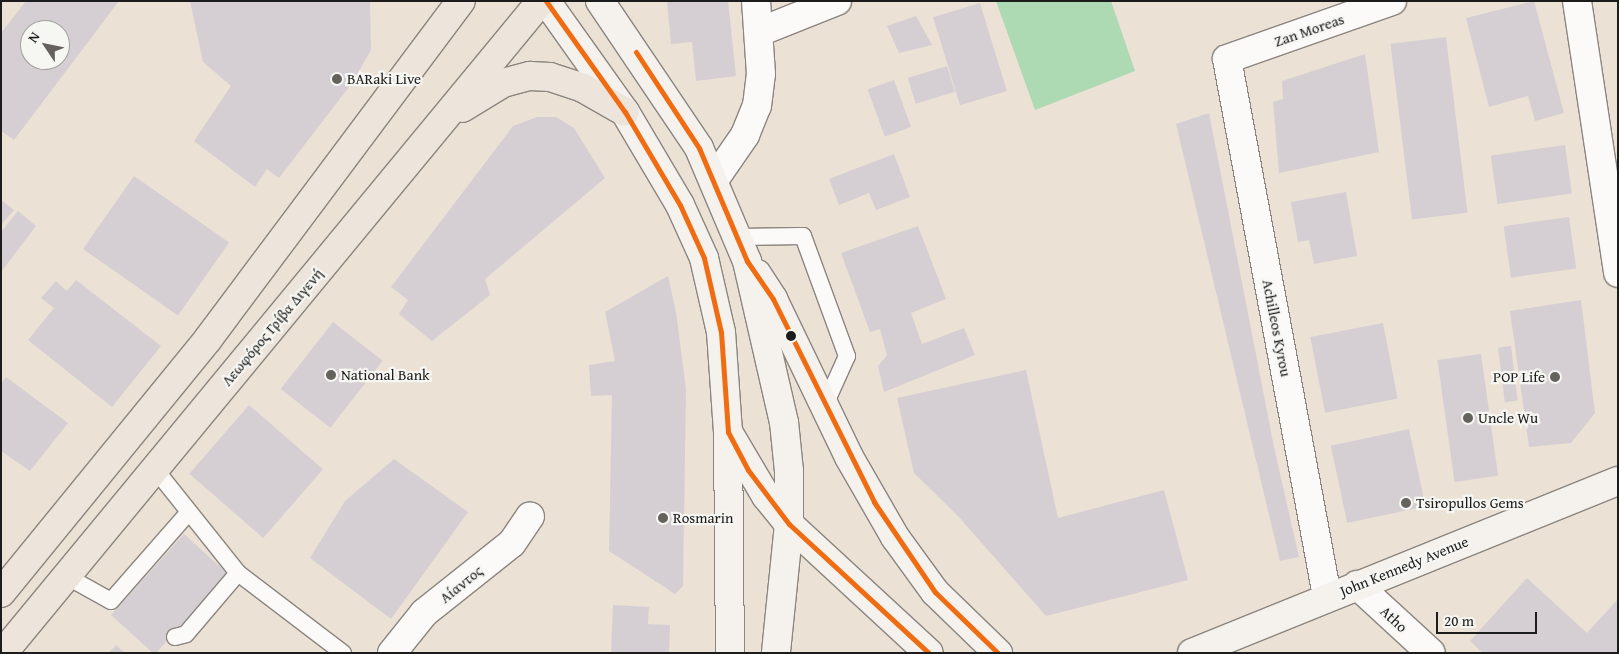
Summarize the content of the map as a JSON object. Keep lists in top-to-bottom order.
{
  "streets": {
    "main road": ["Λεωφόρος Γρίβα Διγενή", "John Kennedy Avenue"],
    "street": [
      "Zan Moreas",
      "Achilleos Kyrou",
      "Αίαντος",
      "Atho"
    ]
  },
  "crossings": [
    ["Zan Moreas", "Achilleos Kyrou"],
    ["Achilleos Kyrou", "John Kennedy Avenue"],
    ["John Kennedy Avenue", "Atho"]
  ],
  "places": [
    "BARaki Live",
    "National Bank",
    "POP Life",
    "Uncle Wu",
    "Tsiropullos Gems",
    "Rosmarin"
  ],
  "scale_bar": "20 m",
  "north": "top left"
}
